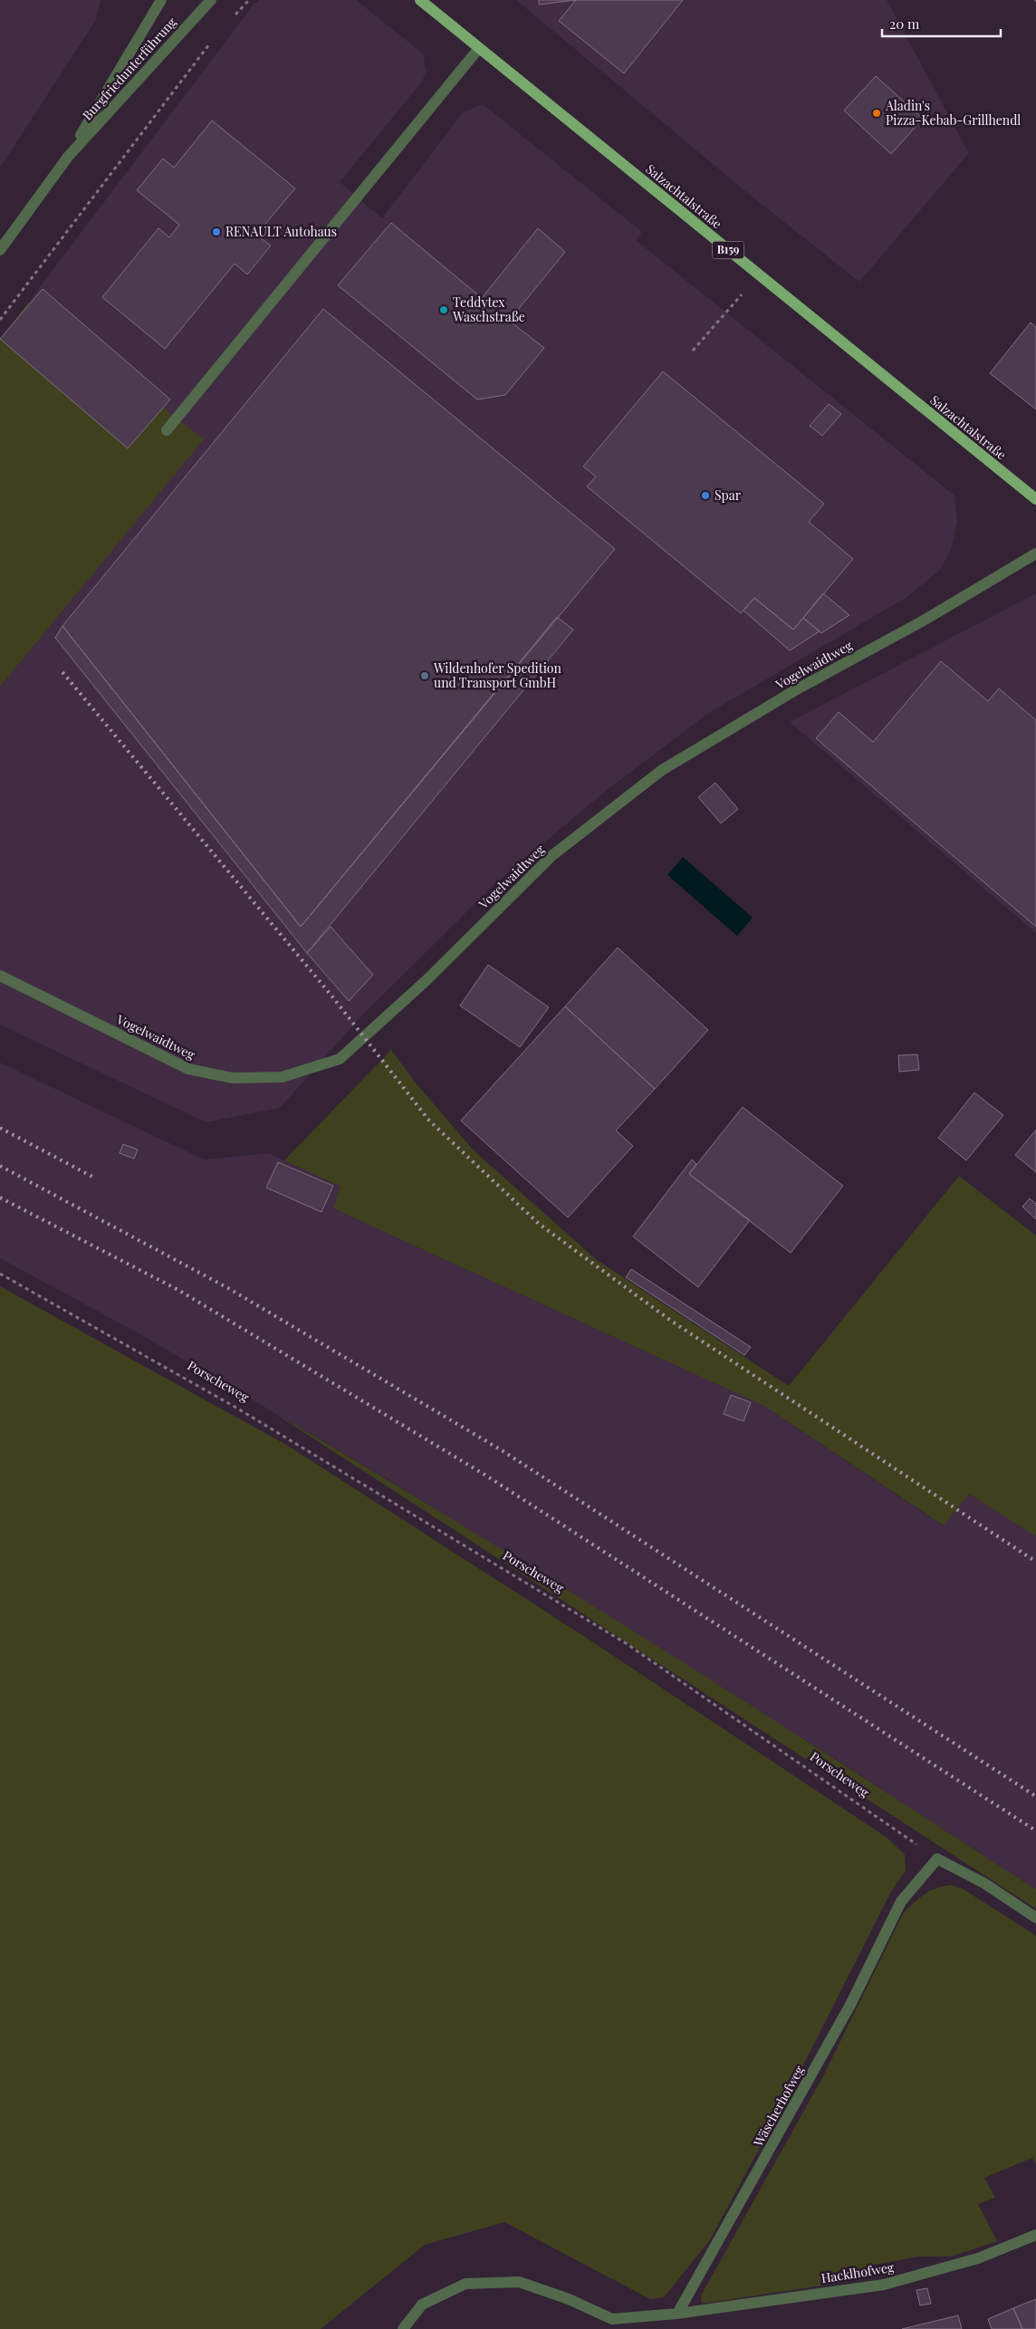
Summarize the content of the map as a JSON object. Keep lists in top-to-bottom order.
{
  "streets": {
    "main road": ["Salzachtalstraße", "B159"],
    "street": [
      "Burgfriedunterführung",
      "Vogelwaidtweg",
      "Wäscherhofweg",
      "Hacklhofweg"
    ],
    "path": ["Porscheweg"]
  },
  "crossings": [
    ["Porscheweg", "Wäscherhofweg"],
    ["Wäscherhofweg", "Hacklhofweg"]
  ],
  "places": [
    "Aladin's Pizza-Kebab-Grillhendl",
    "RENAULT Autohaus",
    "Teddytex Waschstraße",
    "Spar",
    "Wildenhofer Spedition und Transport GmbH"
  ],
  "scale_bar": "20 m"
}
